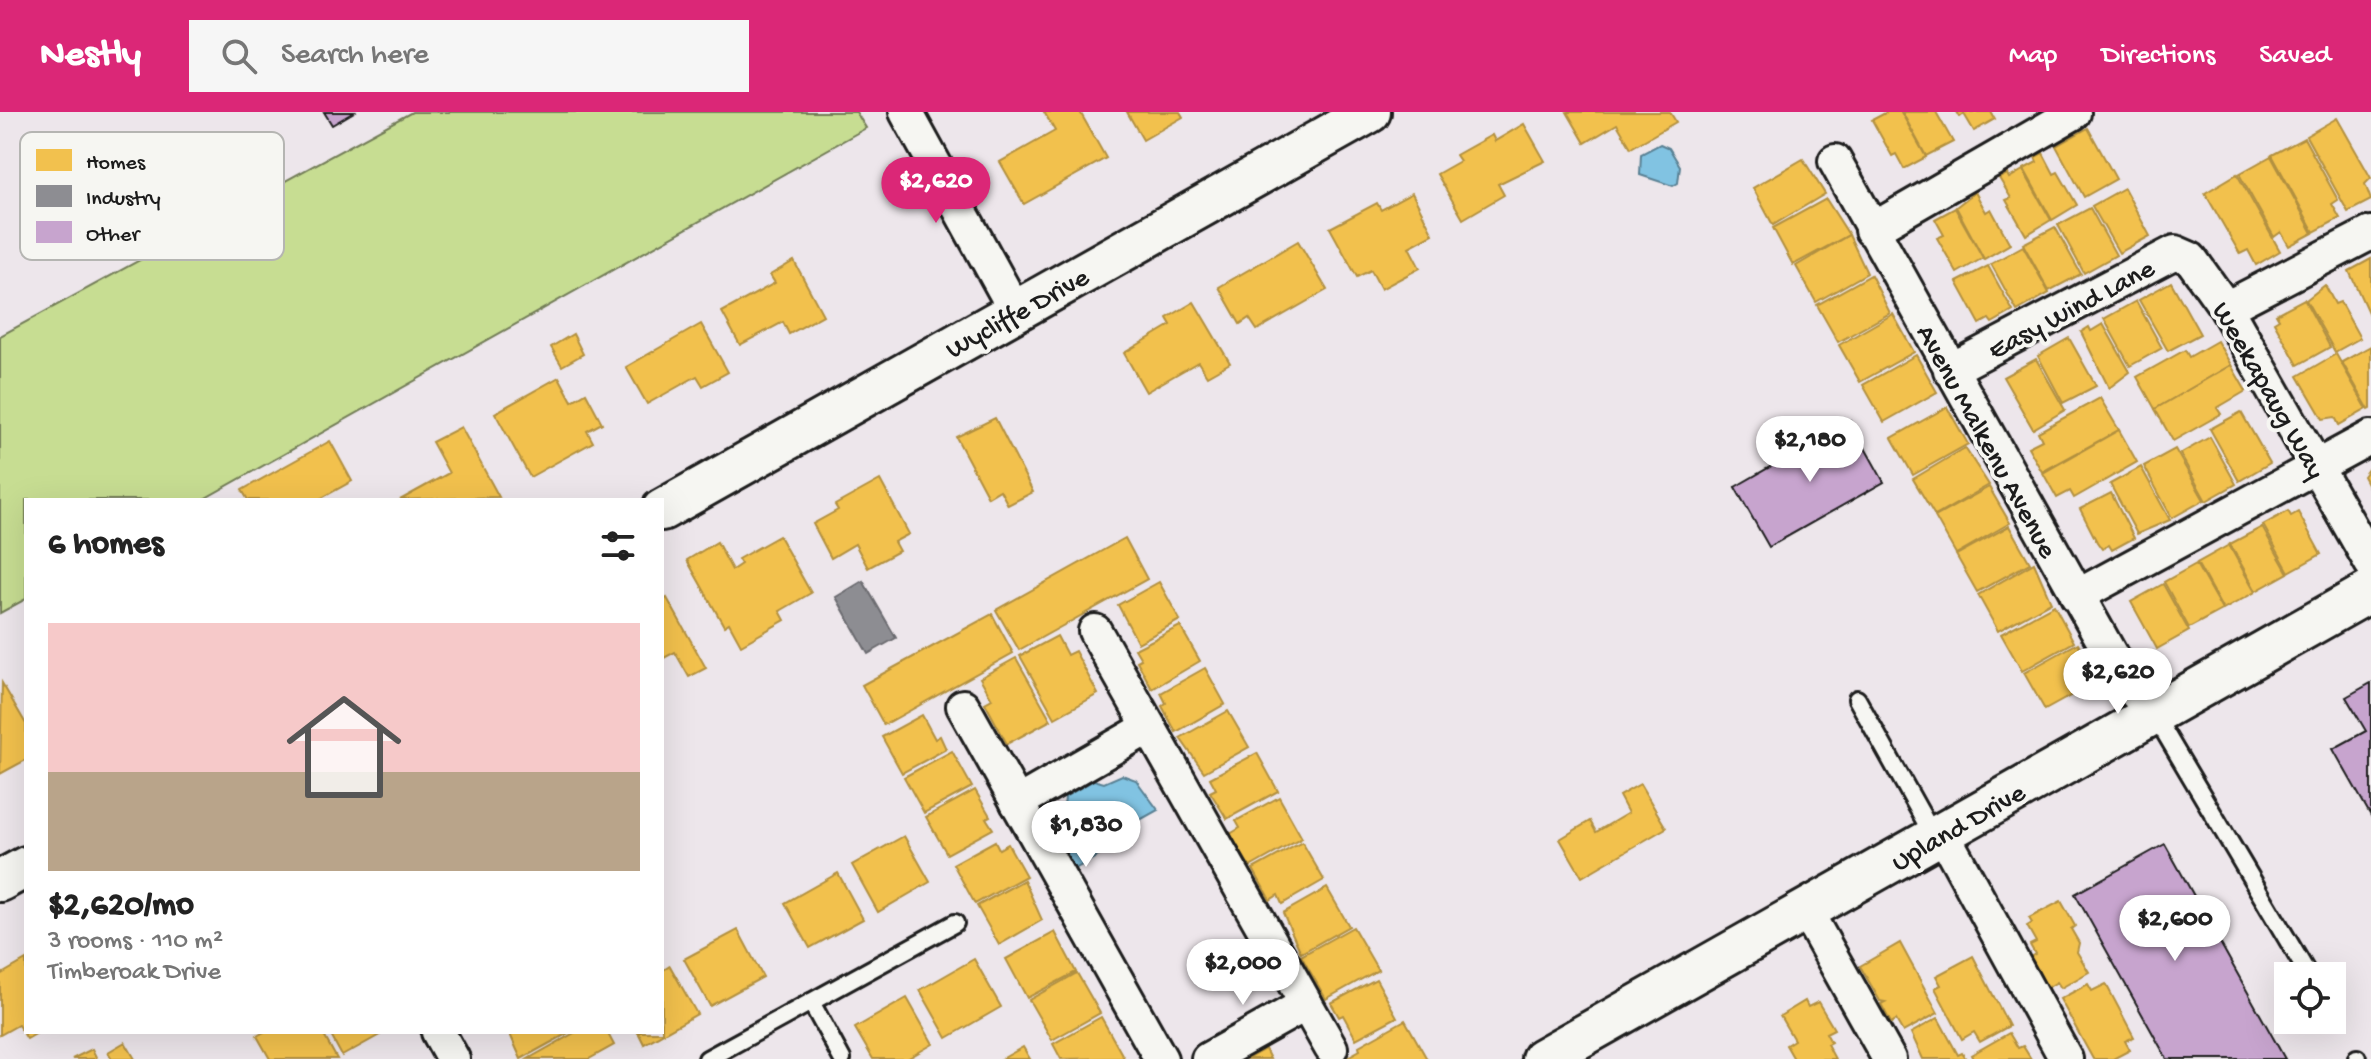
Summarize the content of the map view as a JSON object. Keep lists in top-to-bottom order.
{
  "streets": {
    "street": [
      "Easy Wind Lane",
      "Wycliffe Drive",
      "Weekapaug Way",
      "Avenu Malkenu Avenue",
      "Upland Drive"
    ]
  },
  "crossings": [
    ["Easy Wind Lane", "Weekapaug Way"],
    ["Easy Wind Lane", "Avenu Malkenu Avenue"],
    ["Avenu Malkenu Avenue", "Upland Drive"]
  ],
  "legend": ["Homes", "Industry", "Other"],
  "page": {
    "header": "Nestly",
    "search": "Search here",
    "nav": ["Map", "Directions", "Saved"],
    "price": [
      "$2,620",
      "$2,180",
      "$2,620",
      "$1,830",
      "$2,600",
      "$2,000"
    ],
    "heading": "6 homes",
    "list": [
      {
        "name": "$2,620/mo",
        "note": "3 rooms · 110 m² · Timberoak Drive"
      }
    ]
  }
}
